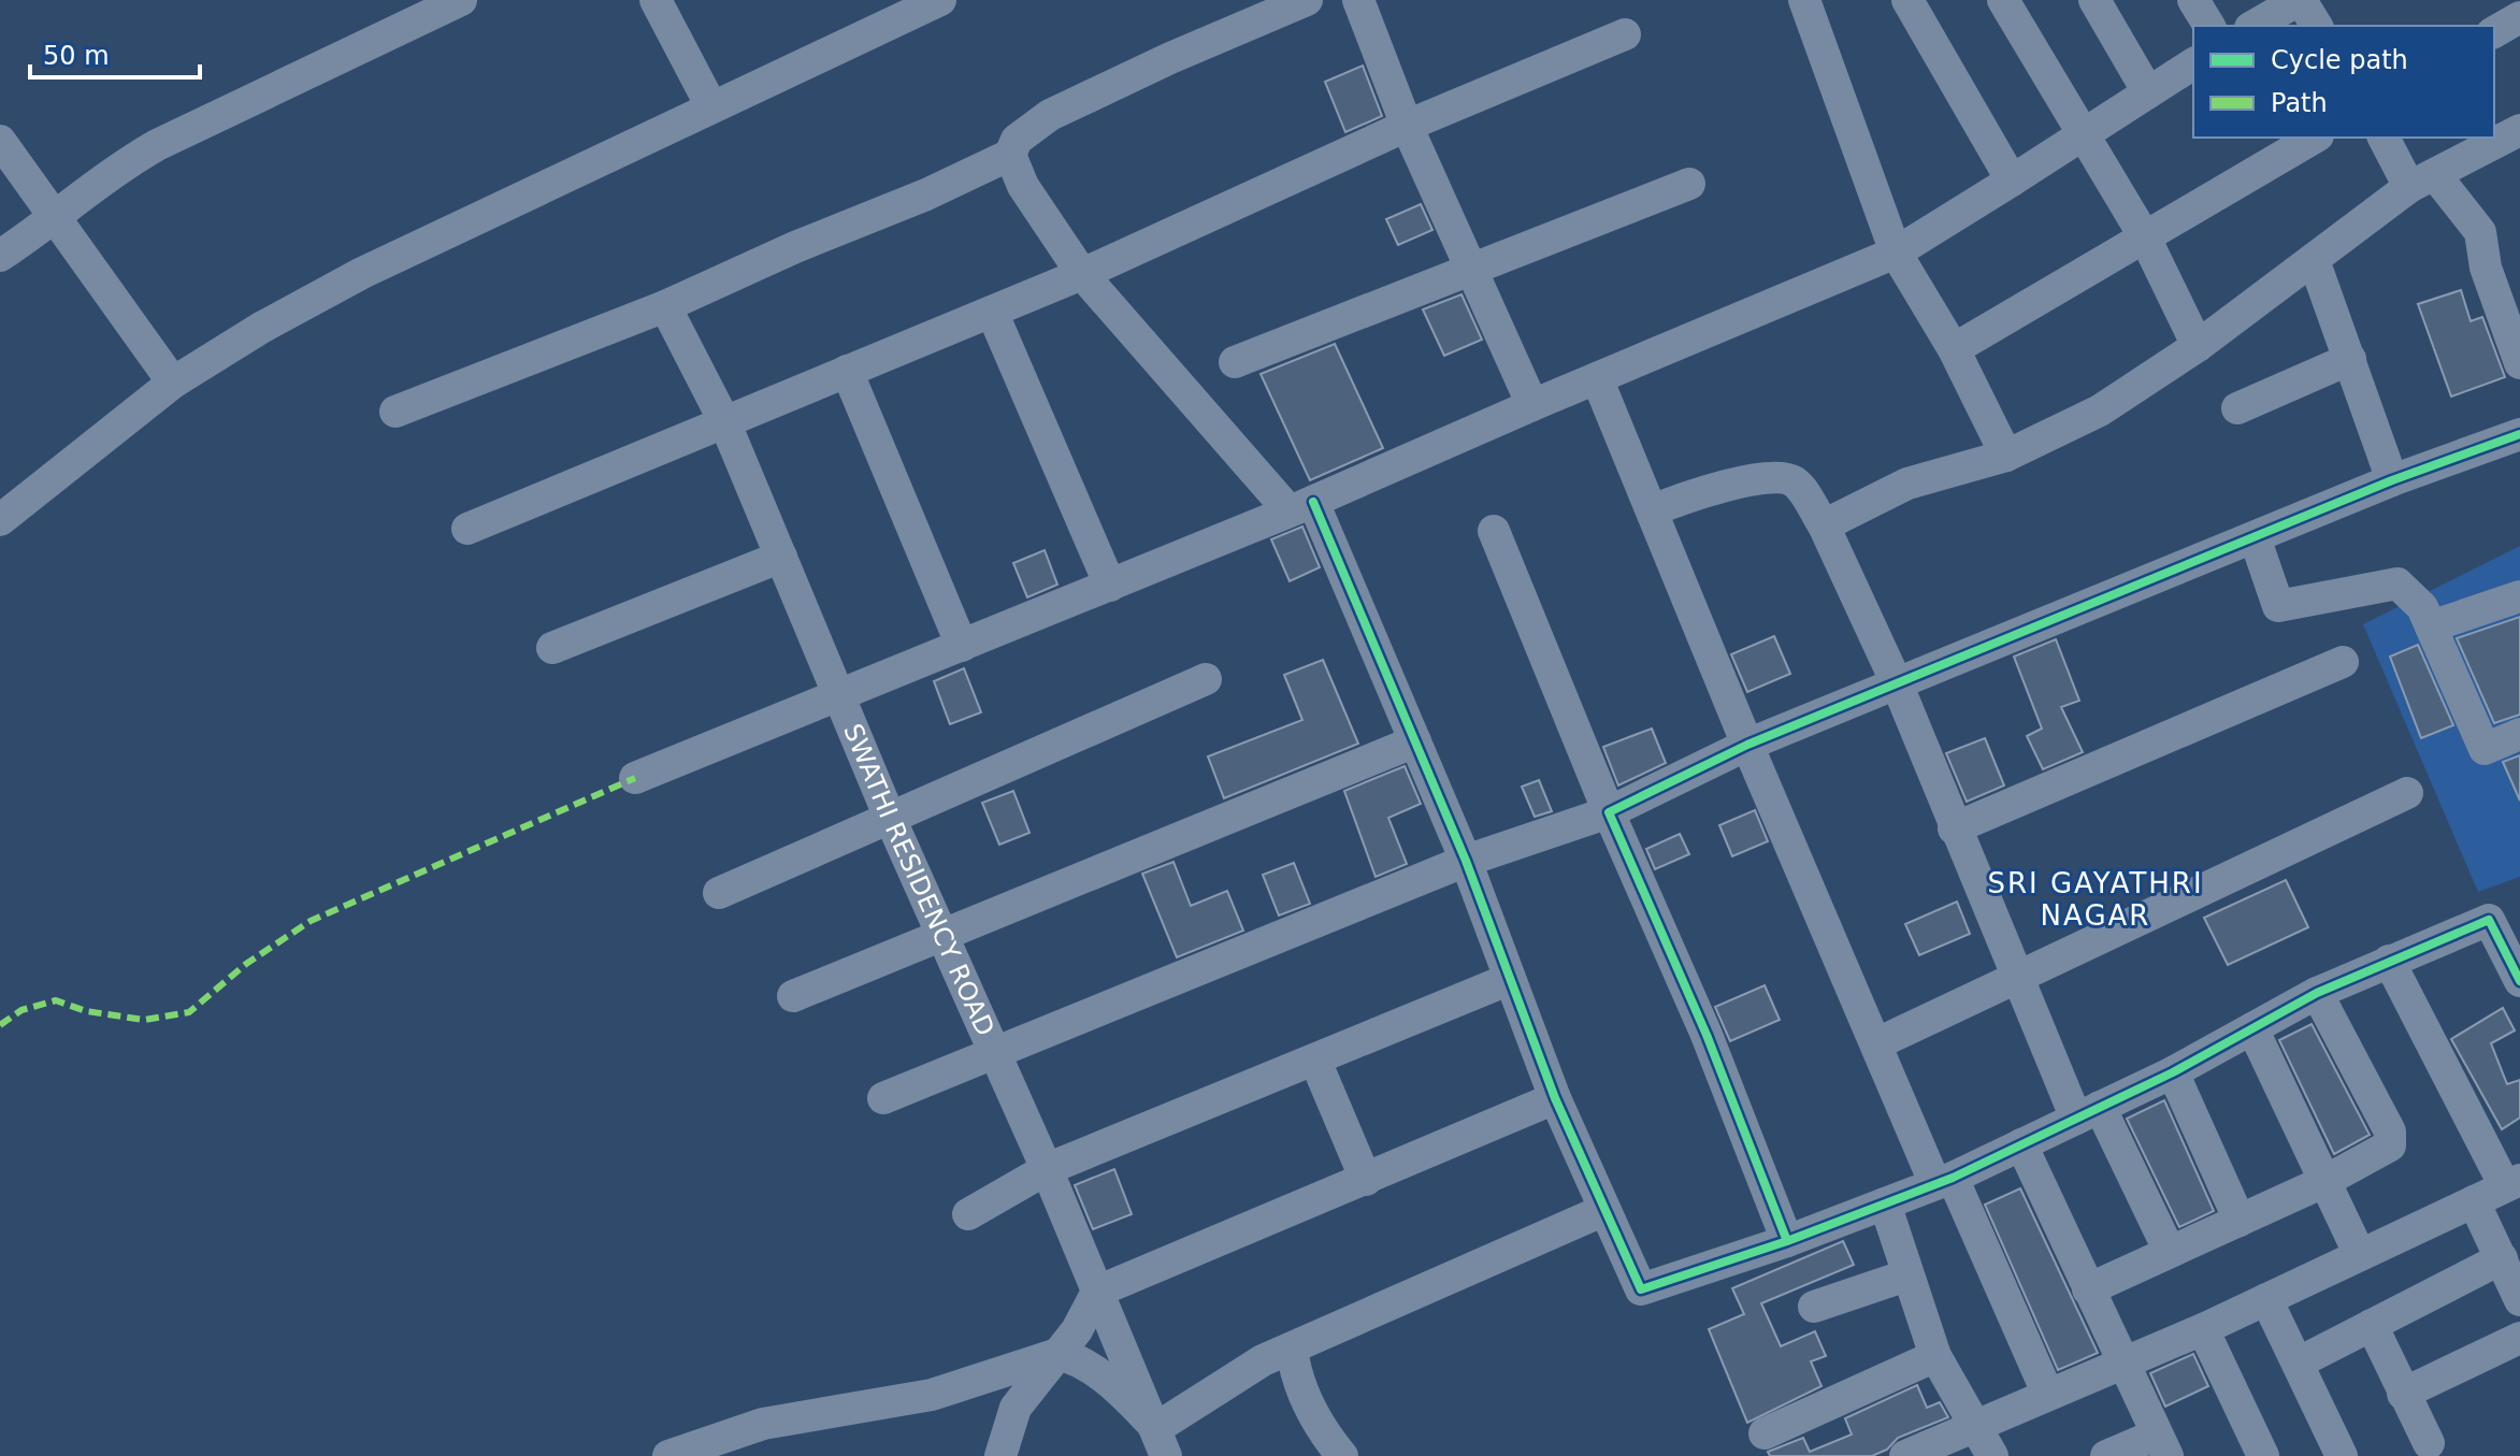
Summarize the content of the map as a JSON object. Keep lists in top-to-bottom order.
{
  "streets": {
    "street": ["SWATHI RESIDENCY ROAD"]
  },
  "districts": ["SRI GAYATHRI NAGAR"],
  "legend": ["Cycle path", "Path"],
  "scale_bar": "50 m"
}
